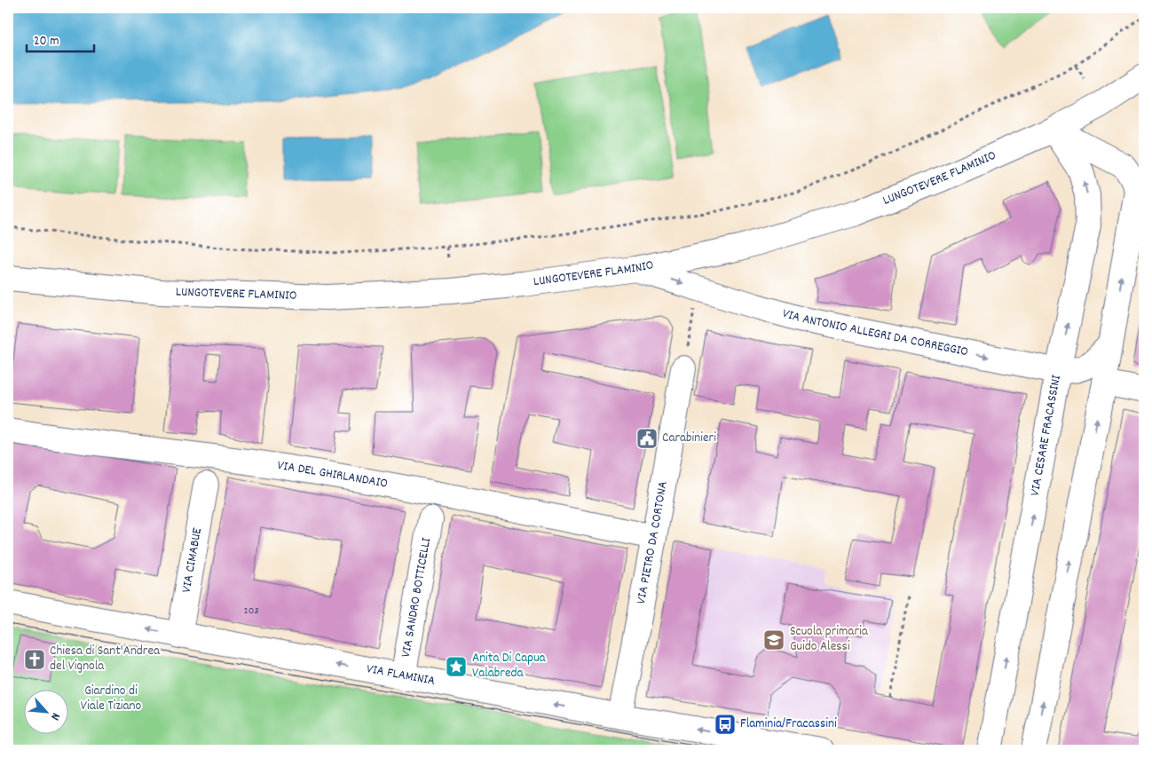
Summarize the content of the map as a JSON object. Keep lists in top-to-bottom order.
{
  "streets": {
    "street": [
      "LUNGOTEVERE FLAMINIO",
      "VIA ANTONIO ALLEGRI DA CORREGGIO",
      "VIA CESARE FRACASSINI",
      "VIA DEL GHIRLANDAIO",
      "VIA PIETRO DA CORTONA",
      "VIA CIMABUE",
      "VIA SANDRO BOTTICELLI",
      "VIA FLAMINIA"
    ]
  },
  "crossings": [
    ["LUNGOTEVERE FLAMINIO", "VIA ANTONIO ALLEGRI DA CORREGGIO"],
    ["LUNGOTEVERE FLAMINIO", "VIA CESARE FRACASSINI"],
    ["VIA ANTONIO ALLEGRI DA CORREGGIO", "VIA CESARE FRACASSINI"],
    ["VIA DEL GHIRLANDAIO", "VIA PIETRO DA CORTONA"],
    ["VIA PIETRO DA CORTONA", "VIA FLAMINIA"],
    ["VIA CIMABUE", "VIA FLAMINIA"],
    ["VIA SANDRO BOTTICELLI", "VIA FLAMINIA"]
  ],
  "one_way": ["VIA ANTONIO ALLEGRI DA CORREGGIO", "VIA FLAMINIA"],
  "parks": ["Giardino di Viale Tiziano"],
  "places": {
    "public building": ["Carabinieri"],
    "school or university": ["Scuola primaria Guido Alessi"],
    "church": ["Chiesa di Sant'Andrea del Vignola"],
    "place": ["Anita Di Capua Valabreda"],
    "bus stop": ["Flaminia/Fracassini"]
  },
  "house_numbers": ["203"],
  "scale_bar": "20 m",
  "north": "bottom right"
}
